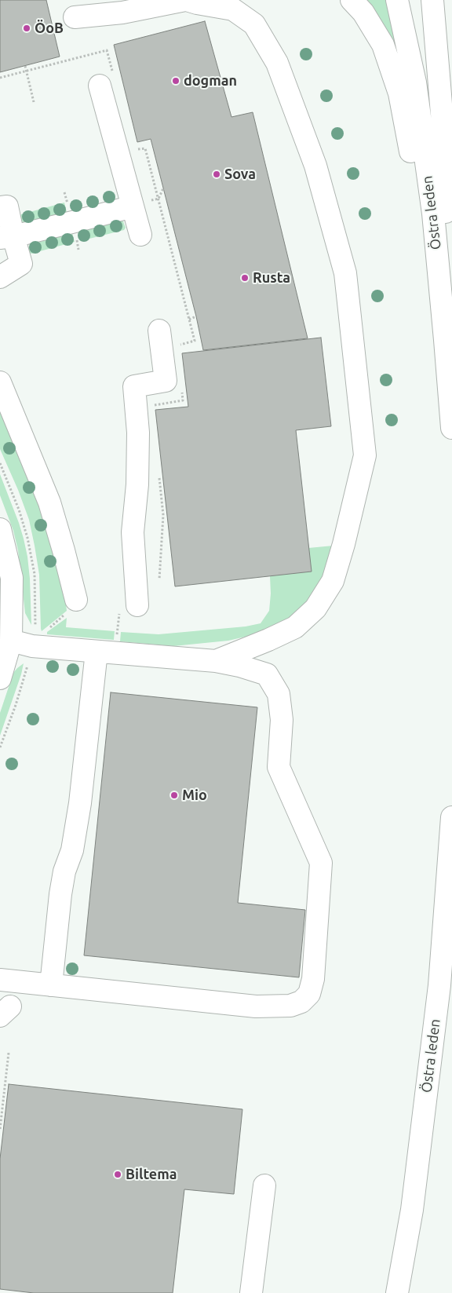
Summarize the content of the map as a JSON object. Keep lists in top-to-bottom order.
{
  "streets": {
    "main road": ["Östra leden"]
  },
  "places": [
    "ÖoB",
    "dogman",
    "Sova",
    "Rusta",
    "Mio",
    "Biltema"
  ]
}
